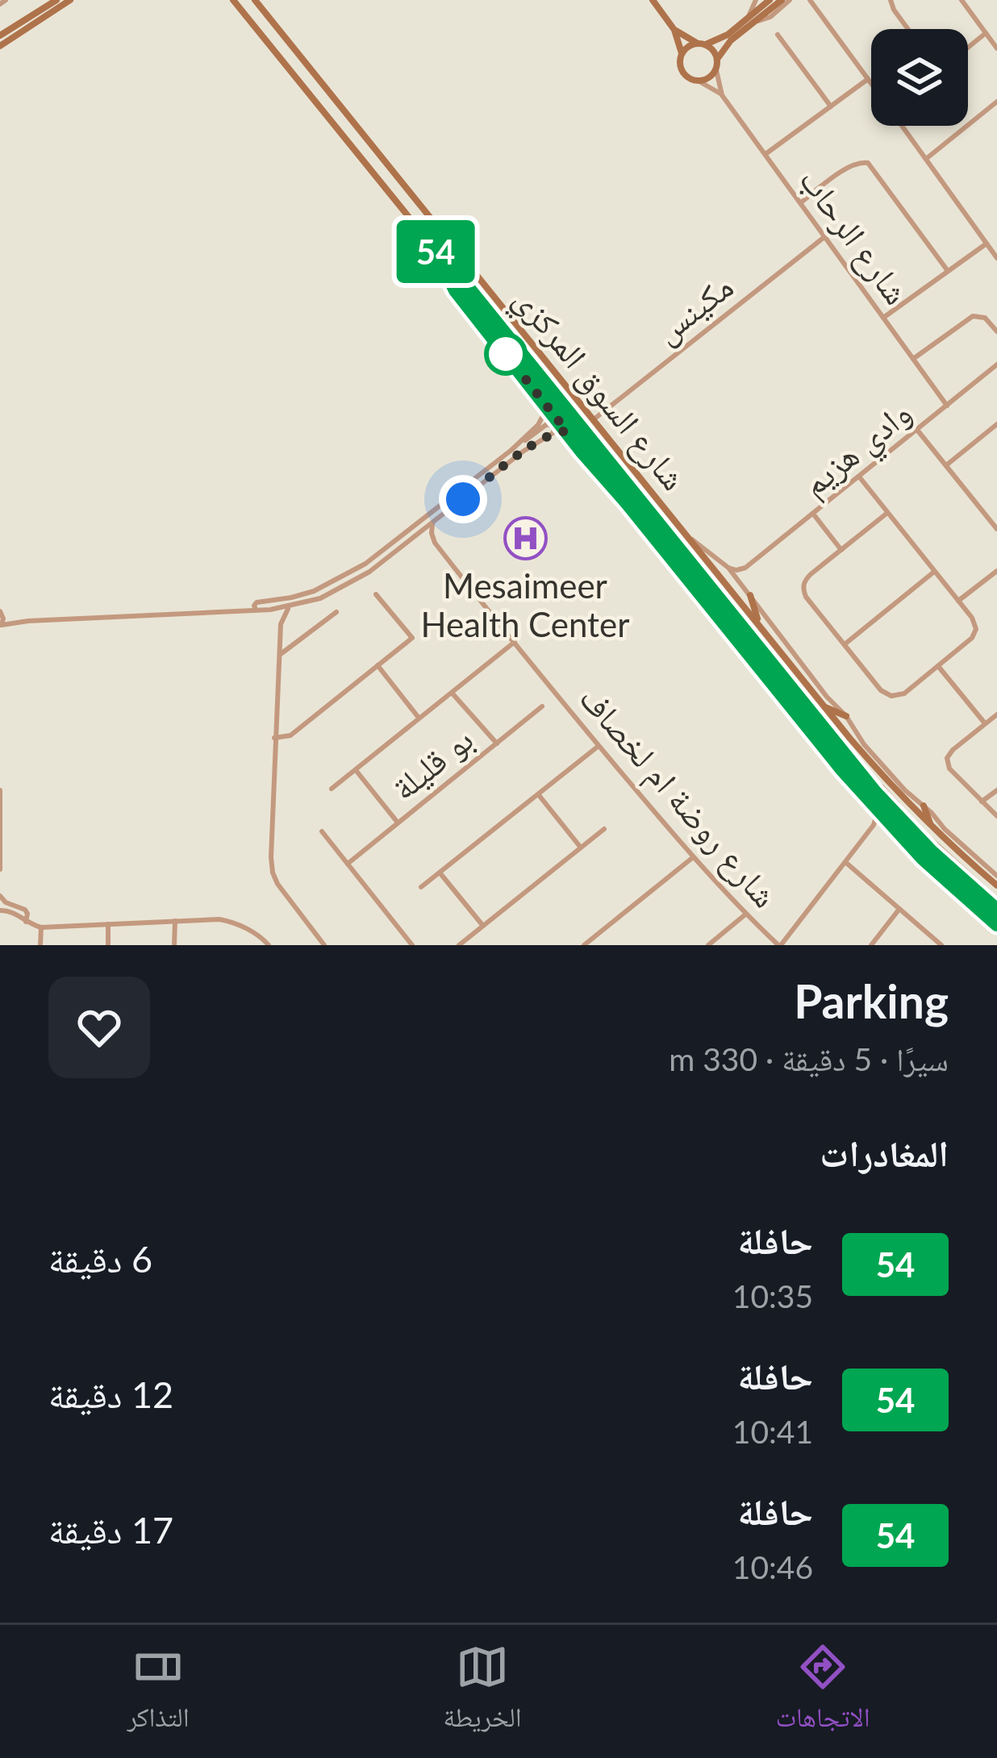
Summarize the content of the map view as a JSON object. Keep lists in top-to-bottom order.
{
  "streets": {
    "main road": ["شارع السوق المركزي"],
    "street": [
      "شارع الرحاب",
      "مكينس",
      "وادي هزيم",
      "بو قليلة",
      "شارع روضة ام لخصاف"
    ]
  },
  "crossings": [
    ["شارع الرحاب", "مكينس"],
    ["شارع الرحاب", "وادي هزيم"],
    ["مكينس", "شارع السوق المركزي"]
  ],
  "places": {
    "hospital": ["Mesaimeer Health Center"]
  },
  "lines": ["bus line 54"],
  "page": {
    "on_map": "54",
    "heading": [
      ["Parking", "سيرًا · 5 دقيقة · 330 m"],
      "المغادرات"
    ],
    "list": [
      {
        "mark": "54",
        "name": "حافلة",
        "note": "10:35",
        "value": "6 دقيقة"
      },
      {
        "mark": "54",
        "name": "حافلة",
        "note": "10:41",
        "value": "12 دقيقة"
      },
      {
        "mark": "54",
        "name": "حافلة",
        "note": "10:46",
        "value": "17 دقيقة"
      }
    ],
    "tabs": ["الاتجاهات", "الخريطة", "التذاكر"]
  }
}
